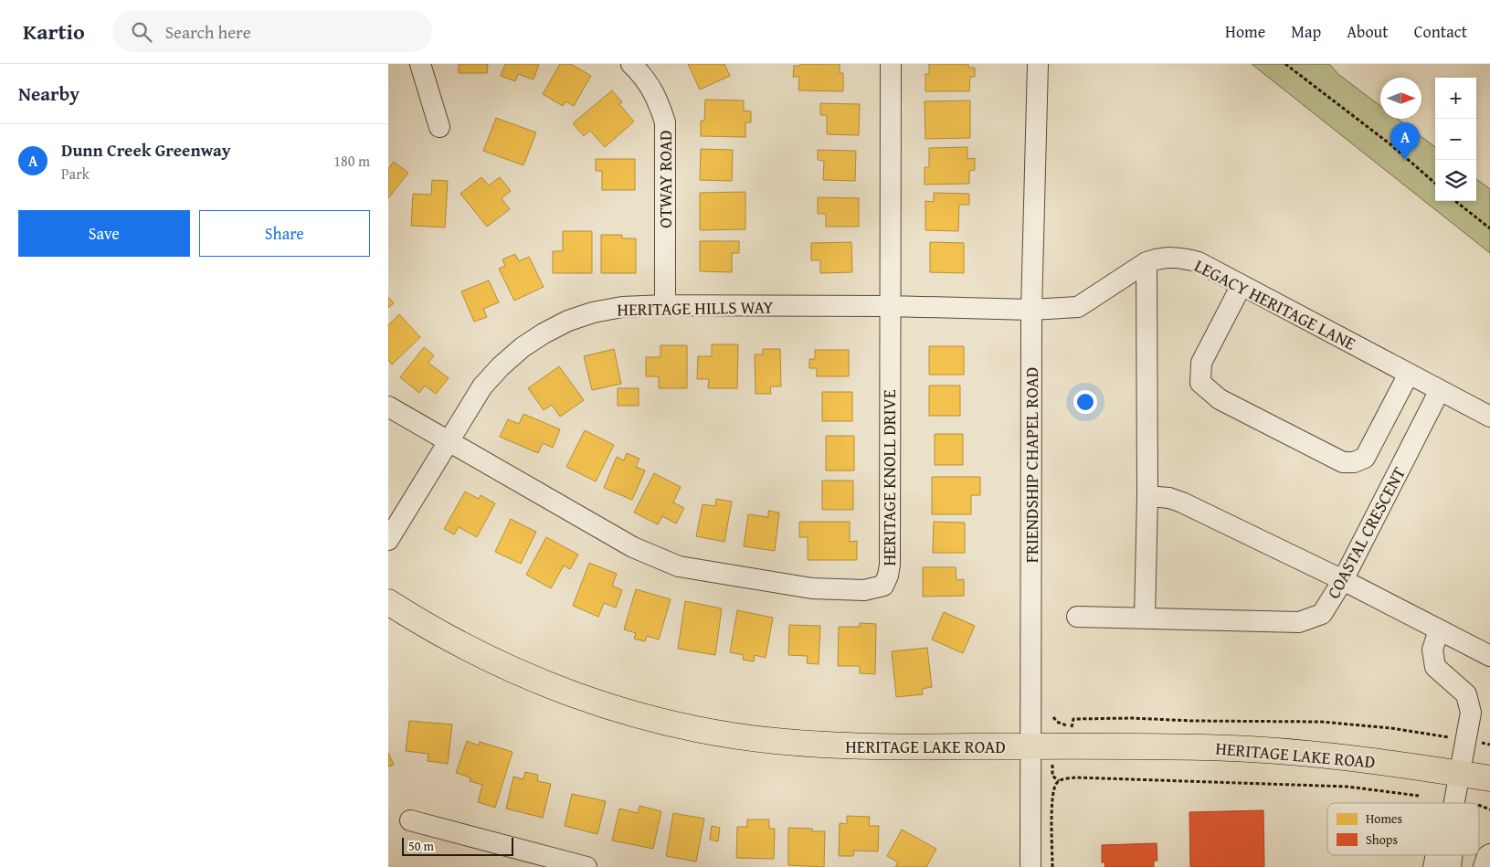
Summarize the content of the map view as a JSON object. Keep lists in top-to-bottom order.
{
  "streets": {
    "main road": ["HERITAGE LAKE ROAD"],
    "street": [
      "OTWAY ROAD",
      "LEGACY HERITAGE LANE",
      "HERITAGE HILLS WAY",
      "FRIENDSHIP CHAPEL ROAD",
      "HERITAGE KNOLL DRIVE",
      "COASTAL CRESCENT"
    ]
  },
  "crossings": [
    ["OTWAY ROAD", "HERITAGE HILLS WAY"],
    ["LEGACY HERITAGE LANE", "HERITAGE HILLS WAY"],
    ["LEGACY HERITAGE LANE", "FRIENDSHIP CHAPEL ROAD"],
    ["LEGACY HERITAGE LANE", "COASTAL CRESCENT"],
    ["HERITAGE HILLS WAY", "FRIENDSHIP CHAPEL ROAD"],
    ["HERITAGE HILLS WAY", "HERITAGE KNOLL DRIVE"],
    ["FRIENDSHIP CHAPEL ROAD", "HERITAGE LAKE ROAD"]
  ],
  "legend": ["Homes", "Shops"],
  "scale_bar": "50 m",
  "north": "right",
  "page": {
    "header": "Kartio",
    "search": "Search here",
    "nav": [
      "Home",
      "Map",
      "About",
      "Contact"
    ],
    "heading": "Nearby",
    "map_buttons": ["+", "−"],
    "pins": "A",
    "list": [
      {
        "mark": "A",
        "name": "Dunn Creek Greenway",
        "note": "Park",
        "value": "180 m"
      }
    ],
    "buttons": ["Save", "Share"],
    "scale": "50 m"
  }
}
